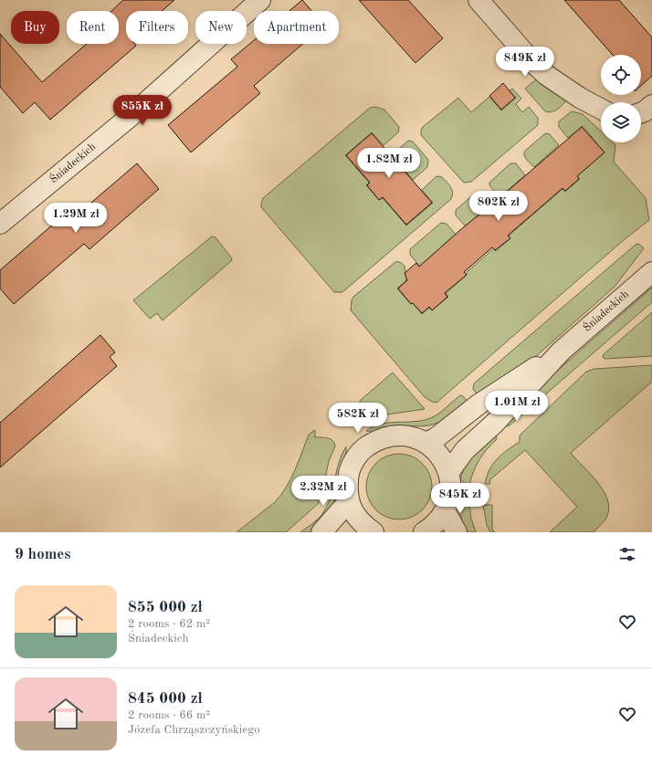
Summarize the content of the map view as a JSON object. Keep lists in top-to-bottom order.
{
  "streets": {
    "street": ["Śniadeckich"]
  },
  "page": {
    "chip": [
      "Buy",
      "Rent",
      "Filters",
      "New",
      "Apartment"
    ],
    "price": [
      "849K zł",
      "855K zł",
      "1.82M zł",
      "802K zł",
      "1.29M zł",
      "1.01M zł",
      "582K zł",
      "2.32M zł",
      "845K zł"
    ],
    "heading": "9 homes",
    "list": [
      {
        "name": "855 000 zł",
        "note": "2 rooms · 62 m² · Śniadeckich"
      },
      {
        "name": "845 000 zł",
        "note": "2 rooms · 66 m² · Józefa Chrząszczyńskiego"
      }
    ]
  }
}
